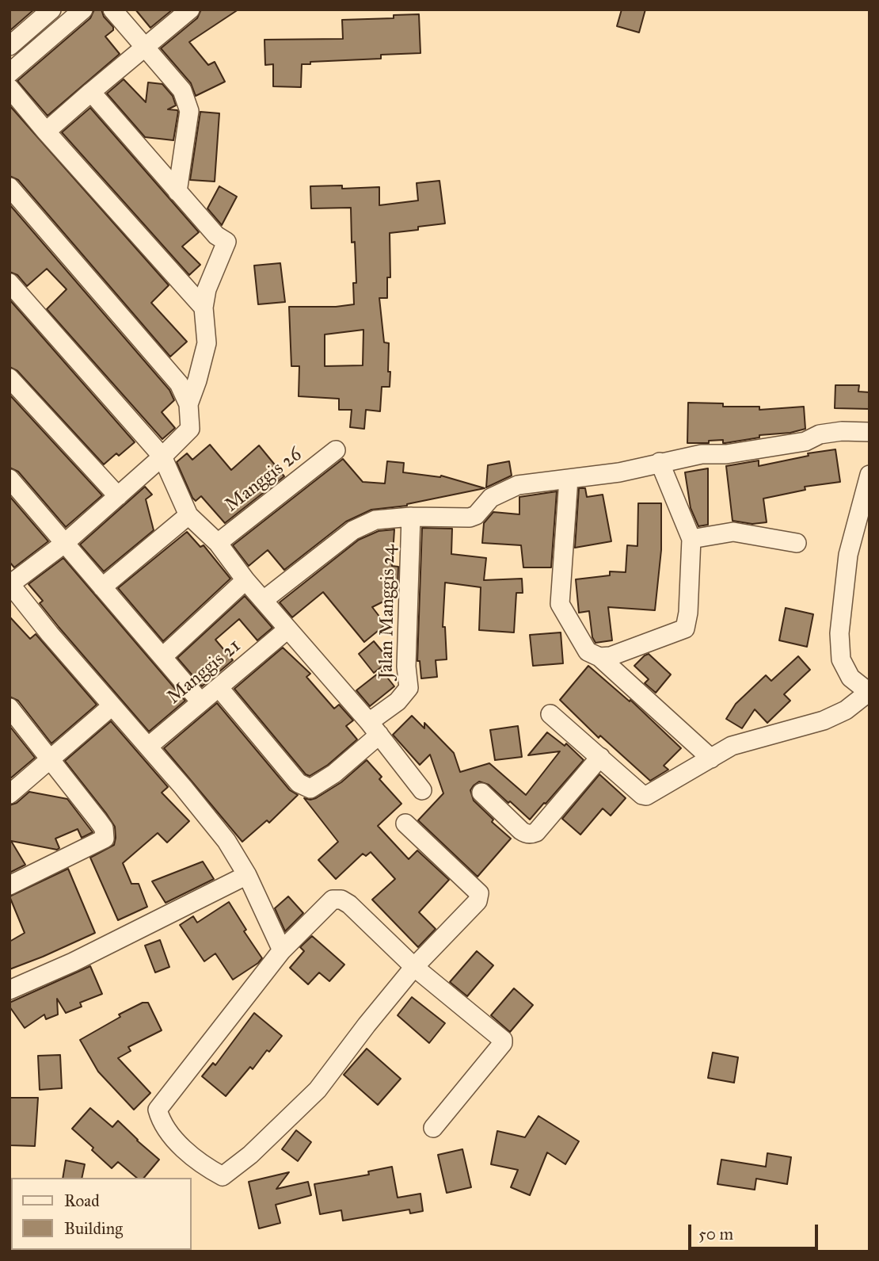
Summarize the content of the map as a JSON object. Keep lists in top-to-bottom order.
{
  "streets": {
    "street": ["Manggis 26", "Jalan Manggis 24", "Manggis 21"]
  },
  "crossings": [
    ["Jalan Manggis 24", "Manggis 21"]
  ],
  "legend": ["Road", "Building"],
  "scale_bar": "50 m"
}
